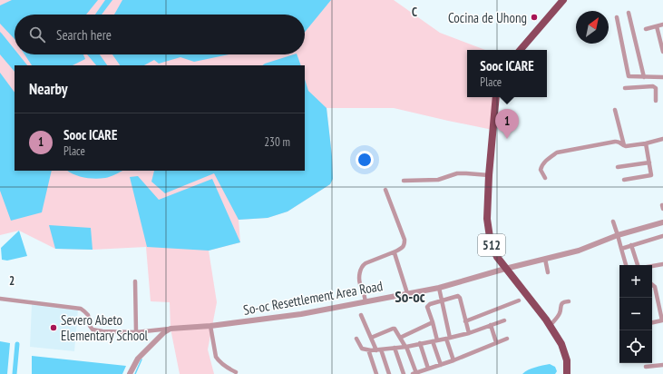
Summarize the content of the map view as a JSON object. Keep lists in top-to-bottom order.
{
  "streets": {
    "main road": ["512"],
    "street": ["So-oc Resettlement Area Road"]
  },
  "crossings": [
    ["512", "So-oc Resettlement Area Road"]
  ],
  "districts": ["So-oc"],
  "places": ["Cocina de Uhong", "Severo Abeto Elementary School"],
  "north": "top right",
  "page": {
    "search": "Search here",
    "popup": ["Sooc ICARE", "Place"],
    "heading": "Nearby",
    "pins": "1",
    "list": [
      {
        "mark": "1",
        "name": "Sooc ICARE",
        "note": "Place",
        "value": "230 m"
      }
    ],
    "map_buttons": ["+", "−"]
  },
  "grid": {
    "columns": ["C"],
    "rows": ["2"]
  }
}
